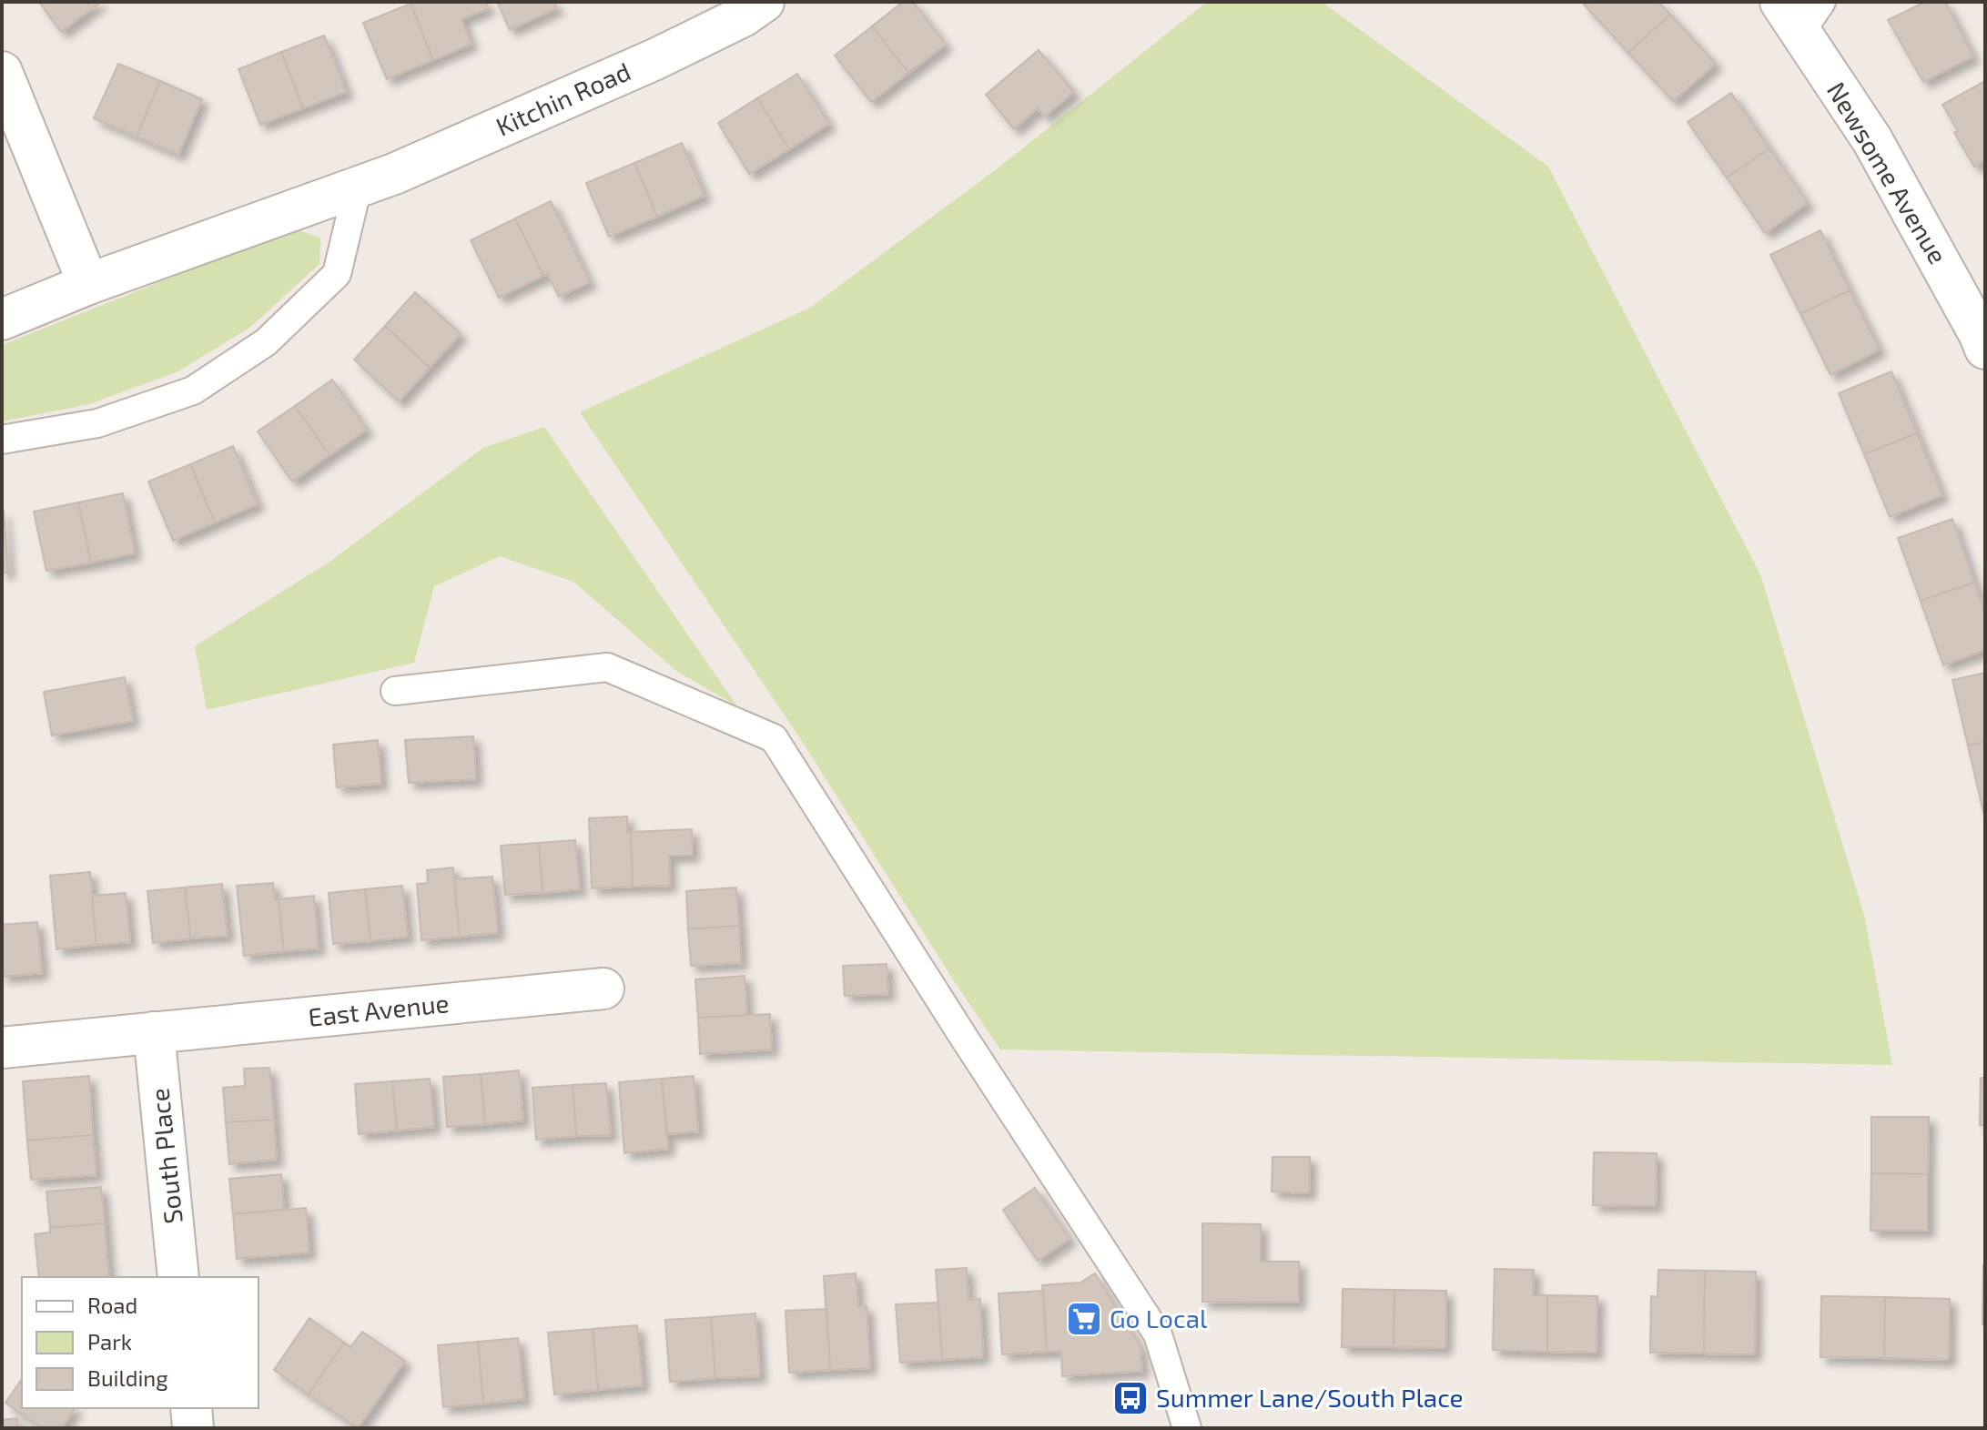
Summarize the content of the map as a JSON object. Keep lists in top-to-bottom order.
{
  "streets": {
    "street": [
      "Kitchin Road",
      "Newsome Avenue",
      "East Avenue",
      "South Place"
    ]
  },
  "crossings": [
    ["East Avenue", "South Place"]
  ],
  "places": {
    "supermarket": ["Go Local"],
    "bus stop": ["Summer Lane/South Place"]
  },
  "legend": ["Road", "Park", "Building"]
}
